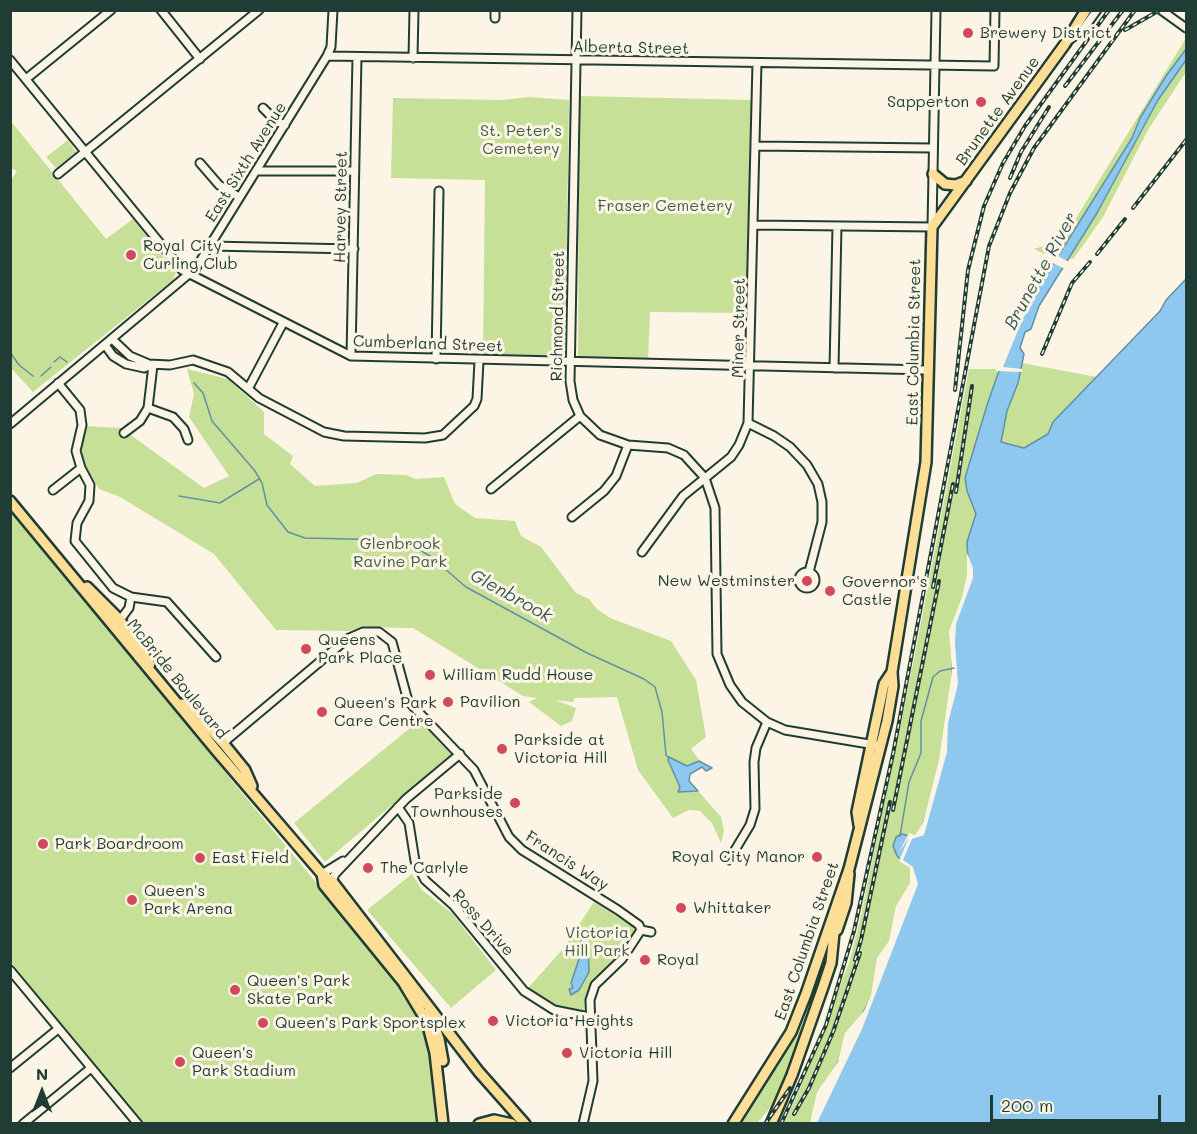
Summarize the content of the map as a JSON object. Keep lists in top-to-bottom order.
{
  "streets": {
    "main road": ["Brunette Avenue", "East Columbia Street", "McBride Boulevard"],
    "street": [
      "Alberta Street",
      "East Sixth Avenue",
      "Harvey Street",
      "Richmond Street",
      "Miner Street",
      "Cumberland Street",
      "Francis Way",
      "Ross Drive"
    ]
  },
  "crossings": [
    ["Alberta Street", "East Sixth Avenue"],
    ["Alberta Street", "Harvey Street"],
    ["Alberta Street", "Richmond Street"],
    ["Alberta Street", "Miner Street"],
    ["Alberta Street", "East Columbia Street"],
    ["Brunette Avenue", "East Columbia Street"],
    ["East Sixth Avenue", "Cumberland Street"],
    ["Harvey Street", "Cumberland Street"],
    ["Richmond Street", "Miner Street"],
    ["Richmond Street", "East Columbia Street"],
    ["Richmond Street", "Cumberland Street"],
    ["Miner Street", "Cumberland Street"],
    ["East Columbia Street", "Cumberland Street"]
  ],
  "water": ["Brunette River", "Glenbrook"],
  "parks": [
    "St. Peter's Cemetery",
    "Fraser Cemetery",
    "Glenbrook Ravine Park",
    "Victoria Hill Park"
  ],
  "places": [
    "Brewery District",
    "Sapperton",
    "Royal City Curling Club",
    "New Westminster",
    "Governor's Castle",
    "Queens Park Place",
    "William Rudd House",
    "Pavilion",
    "Queen's Park Care Centre",
    "Parkside at Victoria Hill",
    "Parkside Townhouses",
    "Park Boardroom",
    "Royal City Manor",
    "East Field",
    "The Carlyle",
    "Queen's Park Arena",
    "Whittaker",
    "Royal",
    "Queen's Park Skate Park",
    "Victoria Heights",
    "Queen's Park Sportsplex",
    "Victoria Hill",
    "Queen's Park Stadium"
  ],
  "scale_bar": "200 m",
  "north": "top"
}
